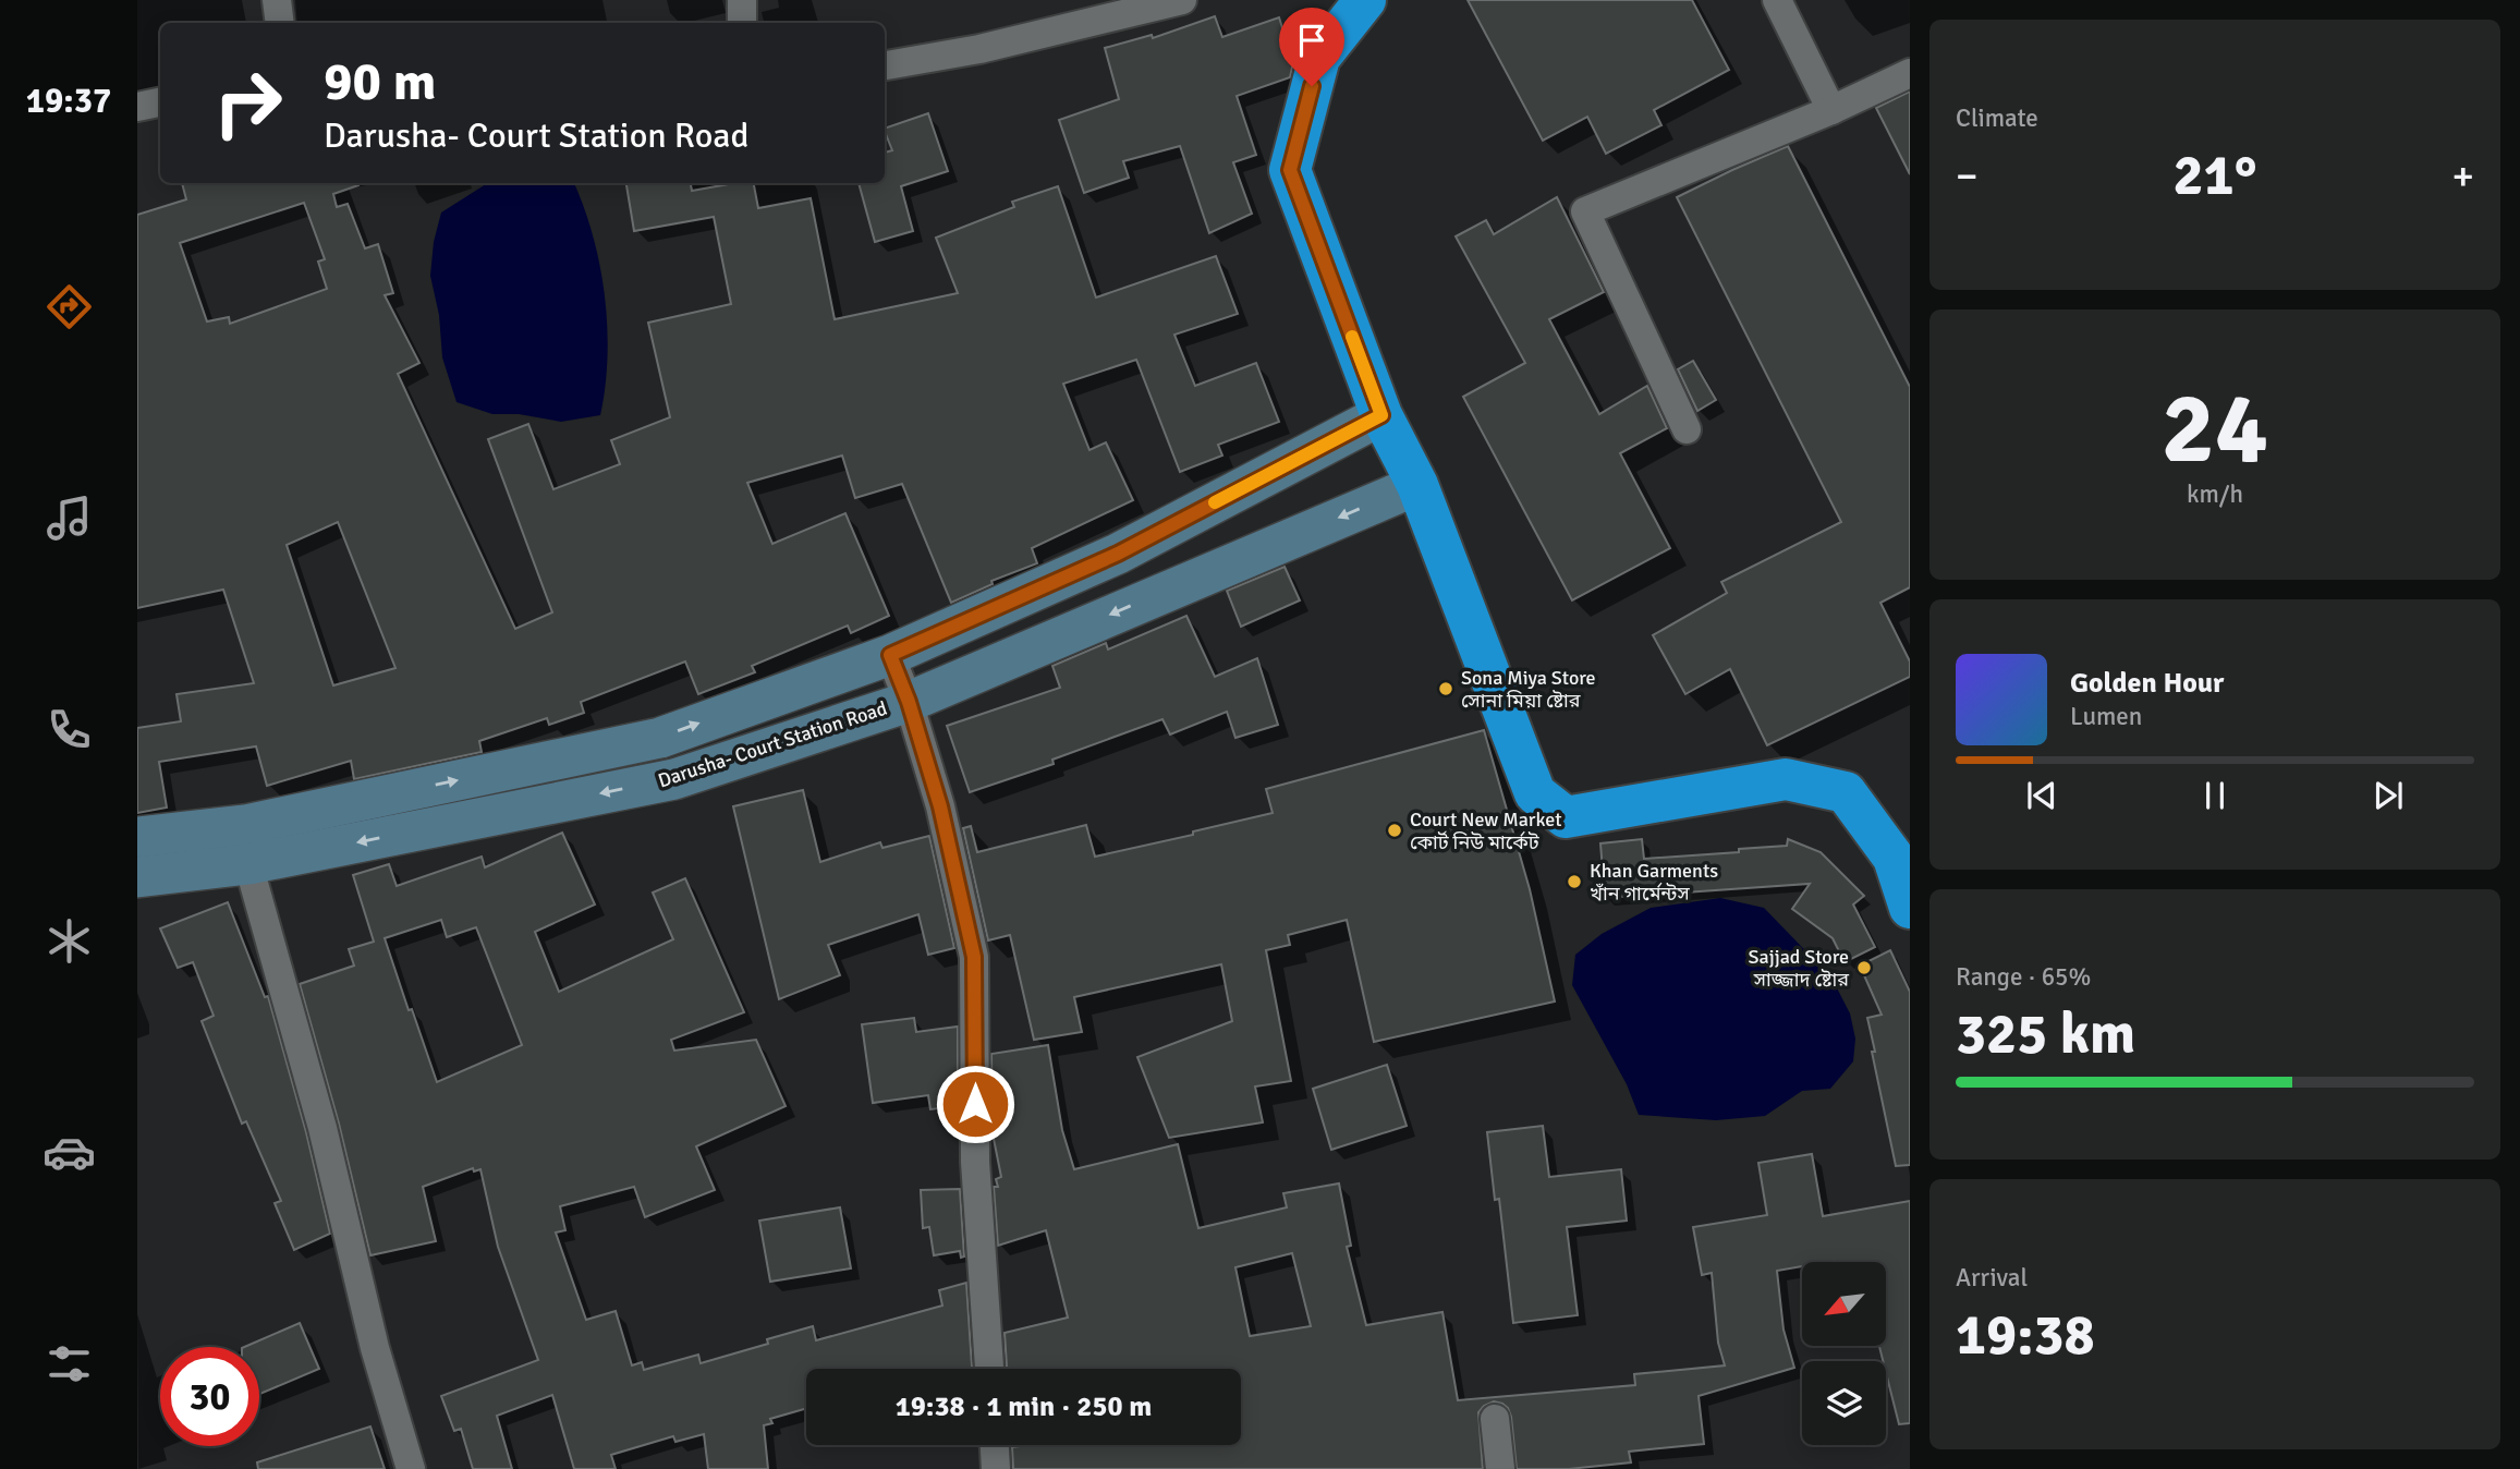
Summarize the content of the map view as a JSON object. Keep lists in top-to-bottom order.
{
  "streets": {
    "street": ["Darusha- Court Station Road"]
  },
  "places": [
    "Sona Miya Store সোনা মিয়া ষ্টোর",
    "Court New Market কোর্ট নিউ মার্কেট",
    "Khan Garments খাঁন গার্মেন্টস",
    "Sajjad Store সাজ্জাদ ষ্টোর"
  ],
  "north": "bottom left",
  "page": {
    "tabs": "19:37",
    "tile": [
      "Climate",
      ["24", "km/h"],
      ["Range · 65%", "325 km"],
      ["Arrival", "19:38"]
    ],
    "turn": ["90 m", "Darusha- Court Station Road"],
    "heat": ["−", "21°", "+"],
    "song": ["Golden Hour", "Lumen"],
    "limit": "30",
    "trip": "19:38 · 1 min · 250 m"
  }
}
